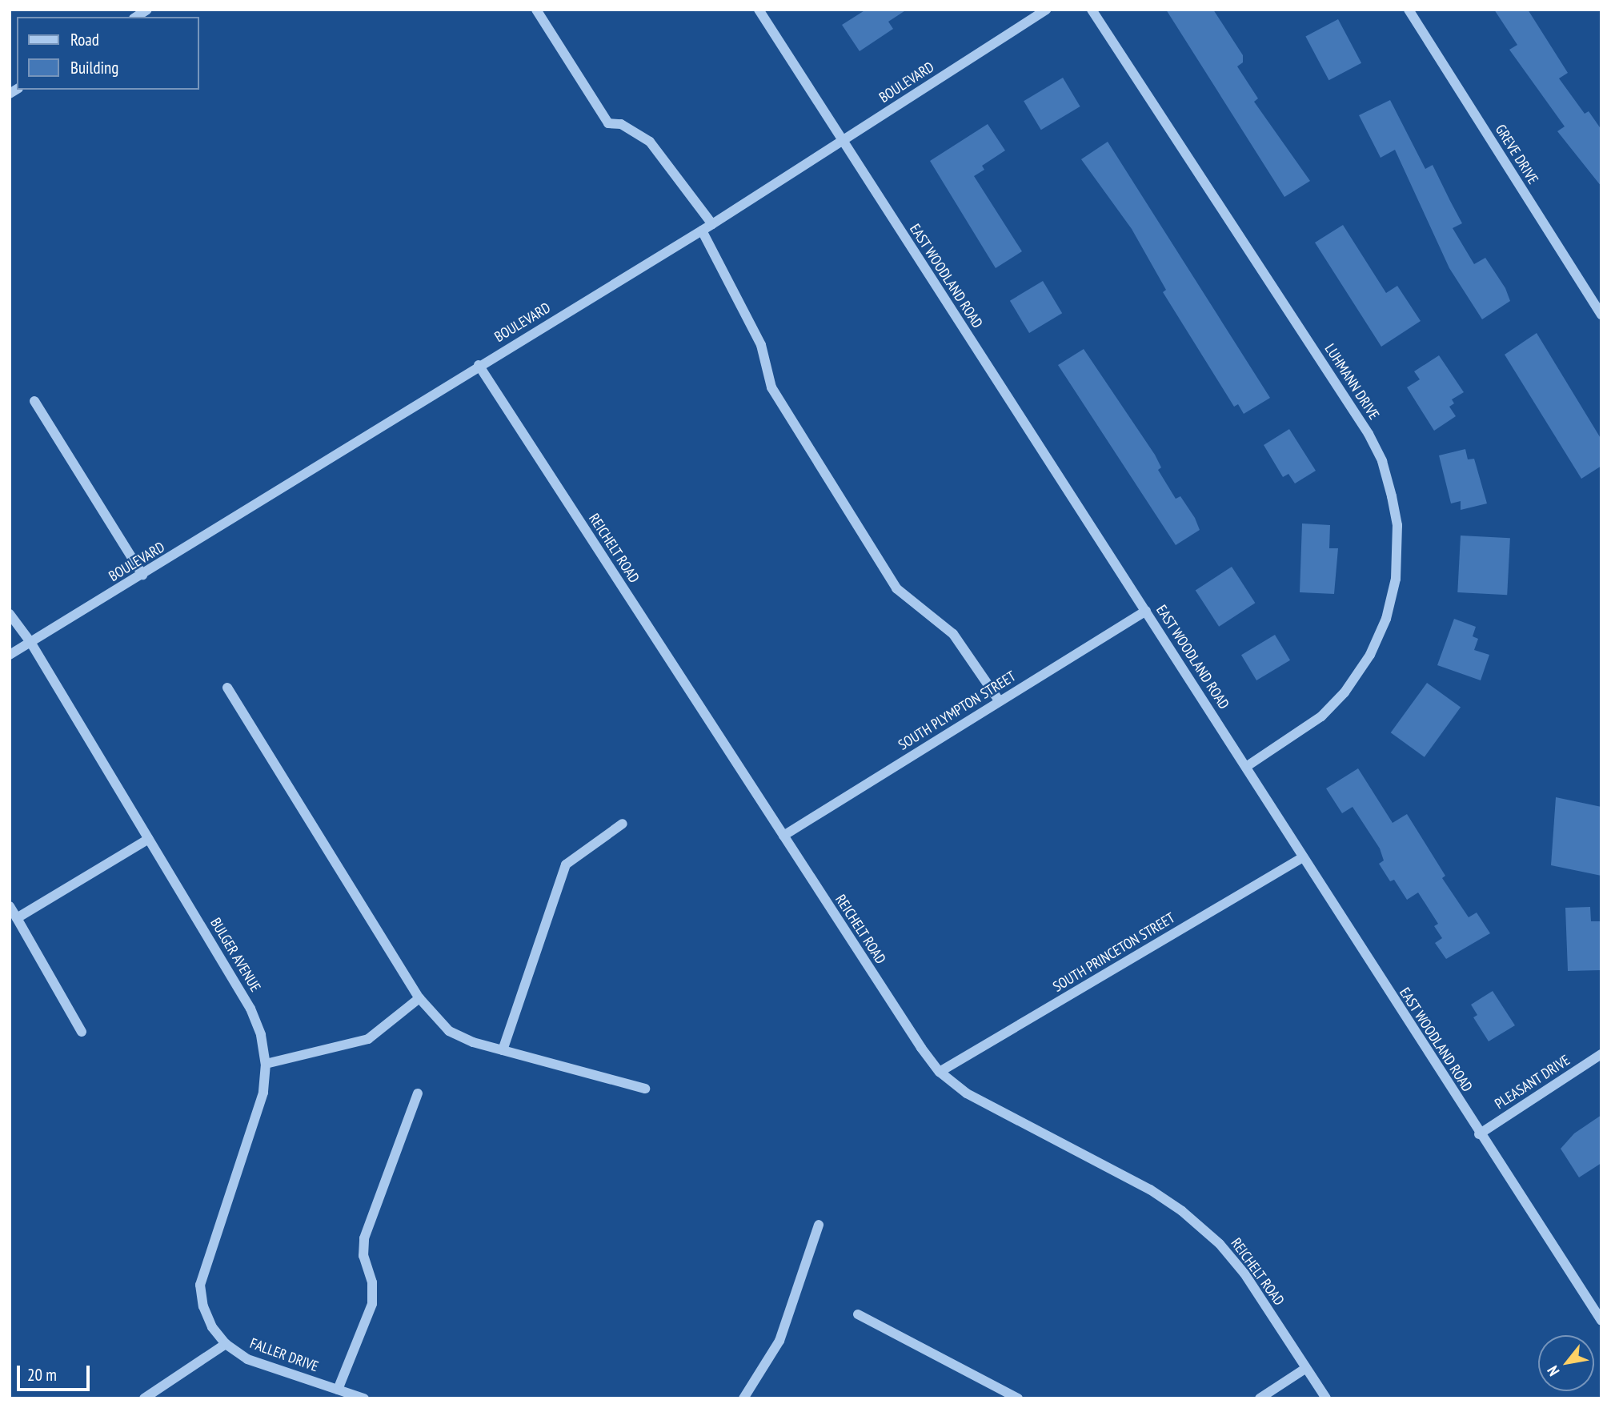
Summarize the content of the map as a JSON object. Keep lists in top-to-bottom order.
{
  "streets": {
    "street": [
      "BOULEVARD",
      "GREVE DRIVE",
      "EAST WOODLAND ROAD",
      "LUHMANN DRIVE",
      "REICHELT ROAD",
      "SOUTH PLYMPTON STREET",
      "SOUTH PRINCETON STREET",
      "BULGER AVENUE",
      "PLEASANT DRIVE",
      "FALLER DRIVE"
    ]
  },
  "crossings": [
    ["BOULEVARD", "EAST WOODLAND ROAD"],
    ["BOULEVARD", "REICHELT ROAD"],
    ["BOULEVARD", "BULGER AVENUE"],
    ["EAST WOODLAND ROAD", "LUHMANN DRIVE"],
    ["EAST WOODLAND ROAD", "SOUTH PLYMPTON STREET"],
    ["EAST WOODLAND ROAD", "SOUTH PRINCETON STREET"],
    ["EAST WOODLAND ROAD", "PLEASANT DRIVE"],
    ["REICHELT ROAD", "SOUTH PLYMPTON STREET"],
    ["REICHELT ROAD", "SOUTH PRINCETON STREET"],
    ["BULGER AVENUE", "FALLER DRIVE"]
  ],
  "legend": ["Road", "Building"],
  "scale_bar": "20 m",
  "north": "bottom left"
}
